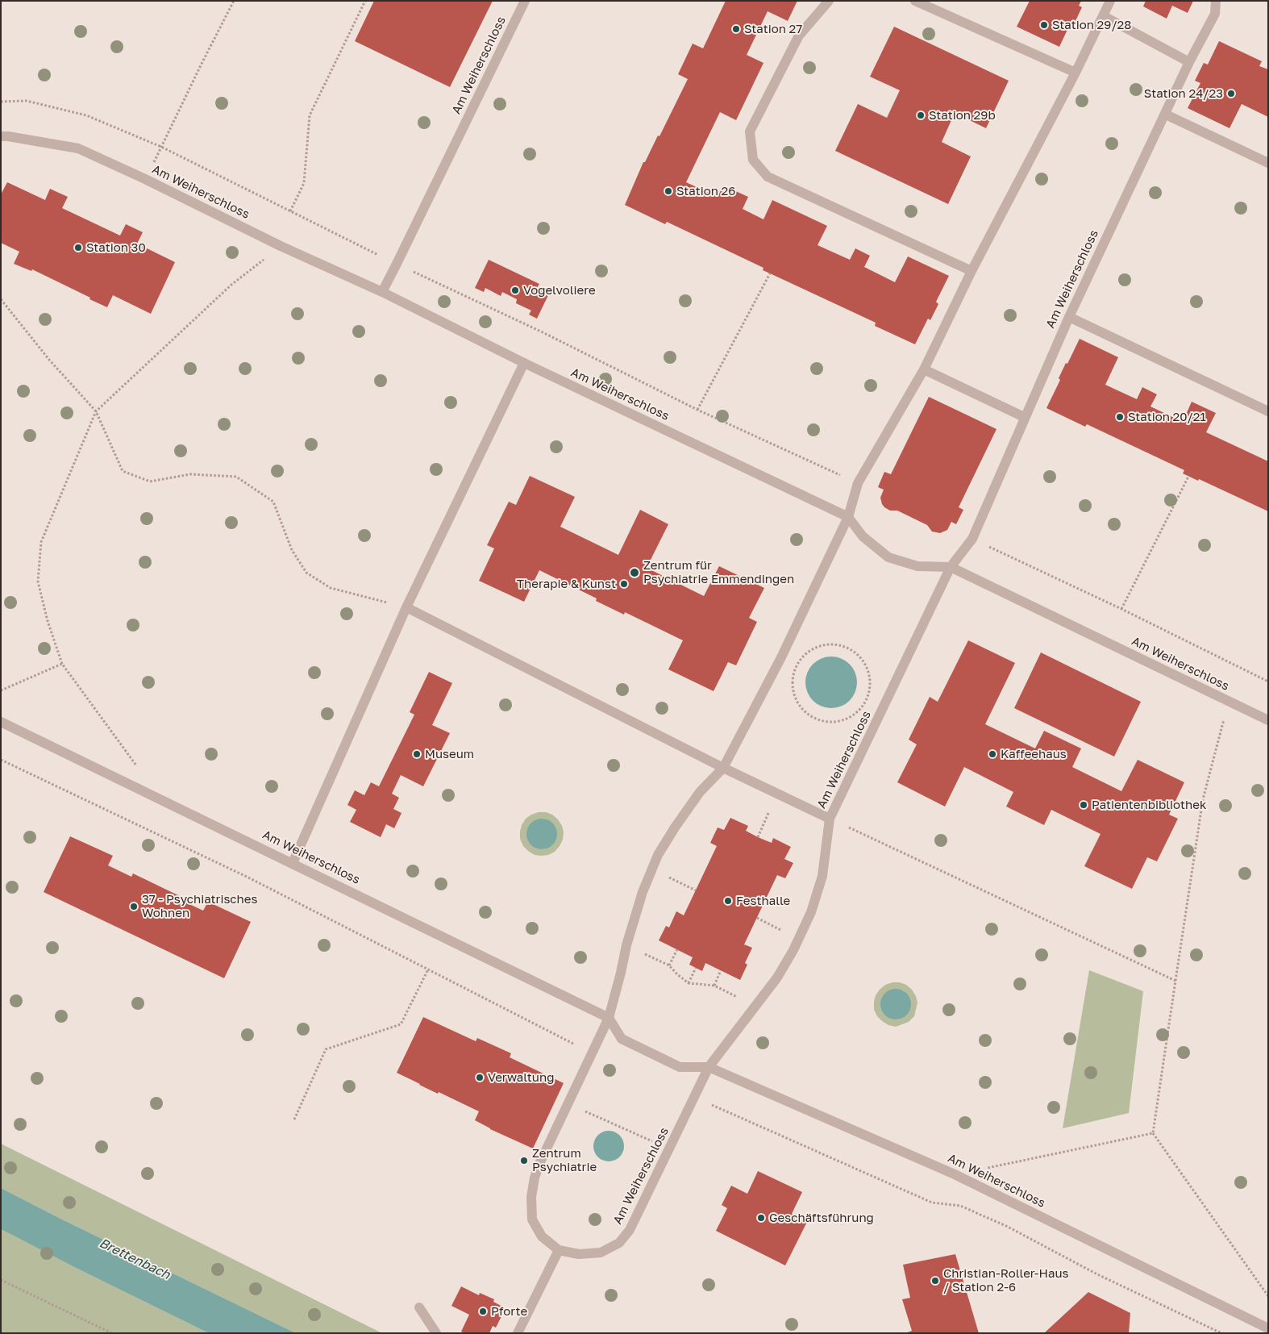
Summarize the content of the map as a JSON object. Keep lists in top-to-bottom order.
{
  "streets": {
    "street": ["Am Weiherschloss"]
  },
  "water": ["Brettenbach"],
  "places": [
    "Station 29/28",
    "Station 27",
    "Station 24/23",
    "Station 29b",
    "Station 26",
    "Station 30",
    "Vogelvoliere",
    "Station 20/21",
    "Zentrum für Psychiatrie Emmendingen",
    "Therapie & Kunst",
    "Museum",
    "Kaffeehaus",
    "Patientenbibliothek",
    "Festhalle",
    "37 - Psychiatrisches Wohnen",
    "Verwaltung",
    "Zentrum Psychiatrie",
    "Geschäftsführung",
    "Christian-Roller-Haus / Station 2-6",
    "Pforte"
  ]
}
